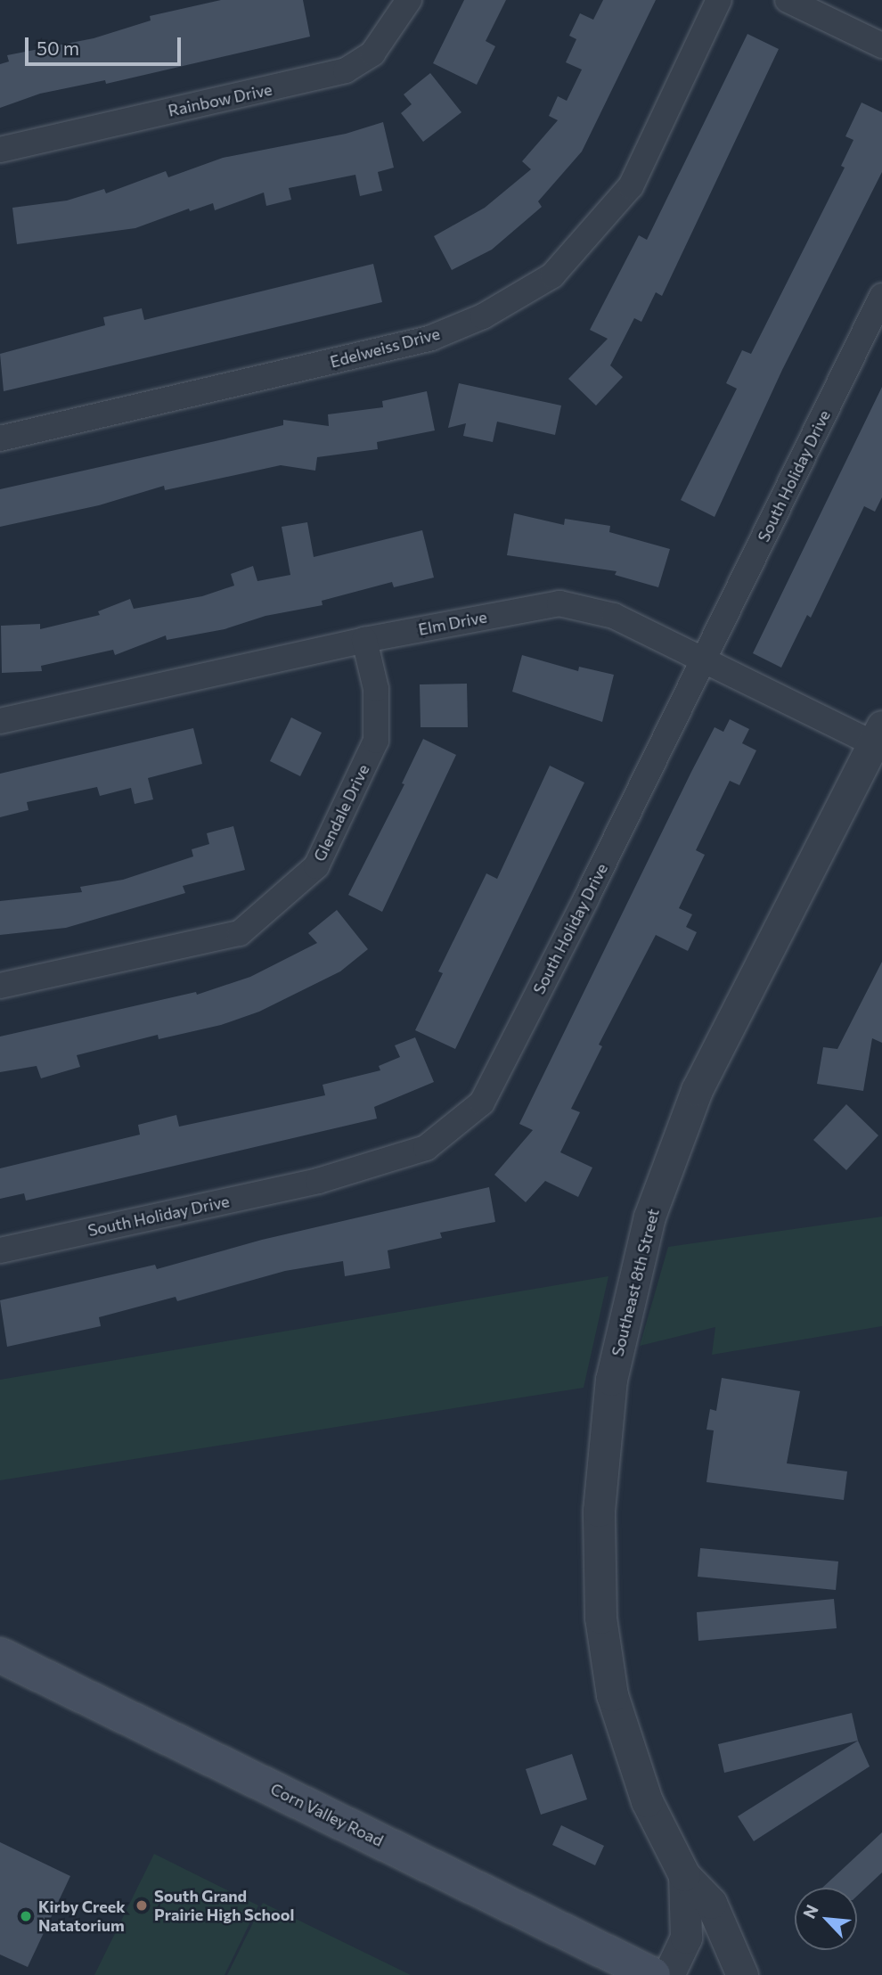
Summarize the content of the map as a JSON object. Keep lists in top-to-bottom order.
{
  "streets": {
    "main road": ["Corn Valley Road"],
    "street": [
      "Rainbow Drive",
      "Edelweiss Drive",
      "South Holiday Drive",
      "Elm Drive",
      "Glendale Drive",
      "Southeast 8th Street"
    ]
  },
  "crossings": [
    ["South Holiday Drive", "Elm Drive"],
    ["Elm Drive", "Glendale Drive"],
    ["Elm Drive", "Southeast 8th Street"]
  ],
  "places": ["South Grand Prairie High School", "Kirby Creek Natatorium"],
  "scale_bar": "50 m",
  "north": "top left"
}
